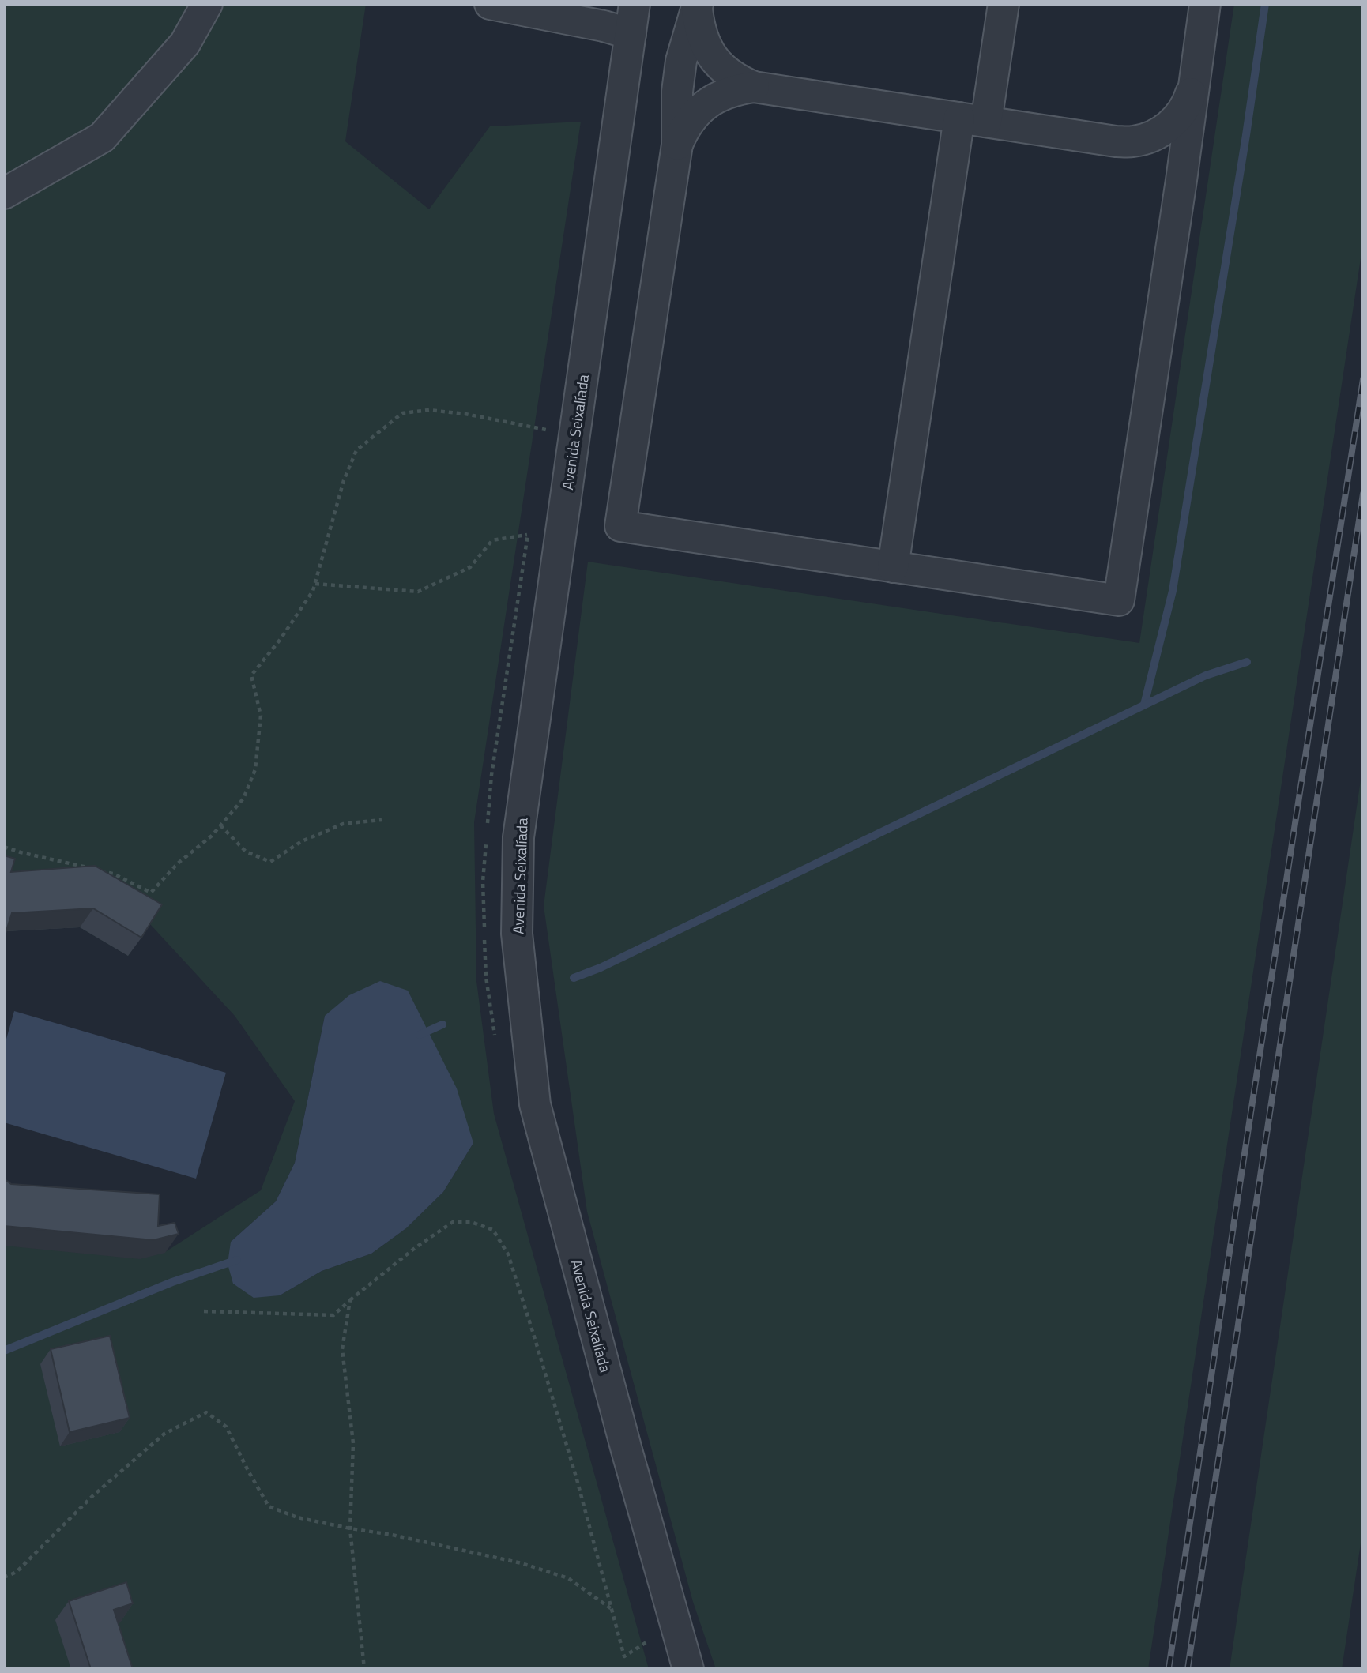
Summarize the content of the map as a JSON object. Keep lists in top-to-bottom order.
{
  "streets": {
    "street": ["Avenida Seixalíada"]
  }
}
